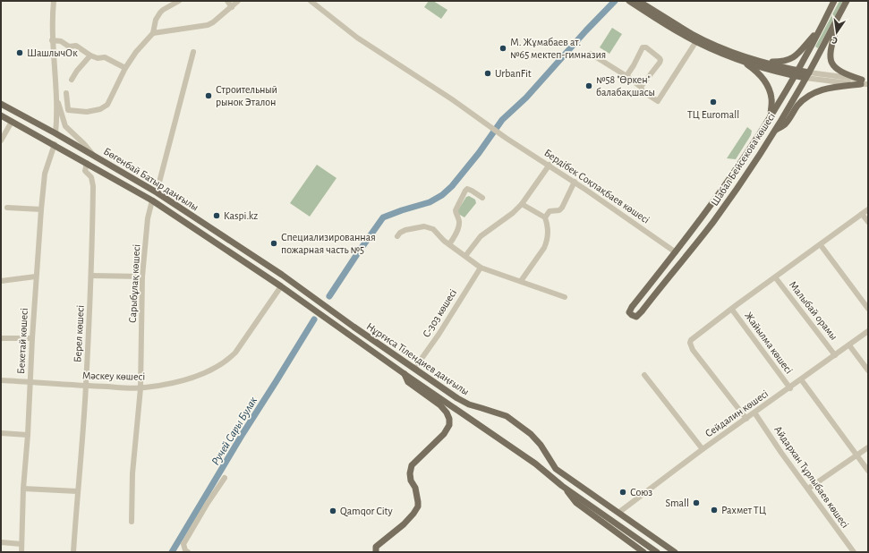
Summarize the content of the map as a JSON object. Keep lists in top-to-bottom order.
{
  "streets": {
    "main road": [
      "Шабал Бейсекова көшесі",
      "Бөгенбай Батыр даңғылы",
      "Сарыбұлақ көшесі",
      "Бекетай көшесі",
      "Нұрғиса Тілендиев даңғылы",
      "Мәскеу көшесі"
    ],
    "street": [
      "Бердібек Соқпақбаев көшесі",
      "Малыбай орамы",
      "С-303 көшесі",
      "Берел көшесі",
      "Жайылма көшесі",
      "Сейдалин көшесі",
      "Айдархан Тұрлыбаев көшесі"
    ]
  },
  "crossings": [
    ["Шабал Бейсекова көшесі", "Бердібек Соқпақбаев көшесі"],
    ["Бөгенбай Батыр даңғылы", "Сарыбұлақ көшесі"],
    ["Бөгенбай Батыр даңғылы", "Берел көшесі"],
    ["Бөгенбай Батыр даңғылы", "Бекетай көшесі"],
    ["Бөгенбай Батыр даңғылы", "Нұрғиса Тілендиев даңғылы"],
    ["Бөгенбай Батыр даңғылы", "Мәскеу көшесі"],
    ["Сарыбұлақ көшесі", "Мәскеу көшесі"],
    ["Малыбай орамы", "Сейдалин көшесі"],
    ["С-303 көшесі", "Нұрғиса Тілендиев даңғылы"],
    ["Берел көшесі", "Мәскеу көшесі"],
    ["Бекетай көшесі", "Мәскеу көшесі"],
    ["Жайылма көшесі", "Сейдалин көшесі"],
    ["Нұрғиса Тілендиев даңғылы", "Мәскеу көшесі"],
    ["Нұрғиса Тілендиев даңғылы", "Сейдалин көшесі"],
    ["Сейдалин көшесі", "Айдархан Тұрлыбаев көшесі"]
  ],
  "water": ["Ручей Сары Булак"],
  "places": [
    "М. Жұмабаев ат. №65 мектеп-гимназия",
    "ШашлычОк",
    "UrbanFit",
    "№58 \"Өркен\" балабақшасы",
    "Строительный рынок Эталон",
    "ТЦ Euromall",
    "Kaspi.kz",
    "Специализированная пожарная часть №5",
    "Союз",
    "Small",
    "Рахмет ТЦ",
    "Qamqor City"
  ],
  "north": "bottom"
}
